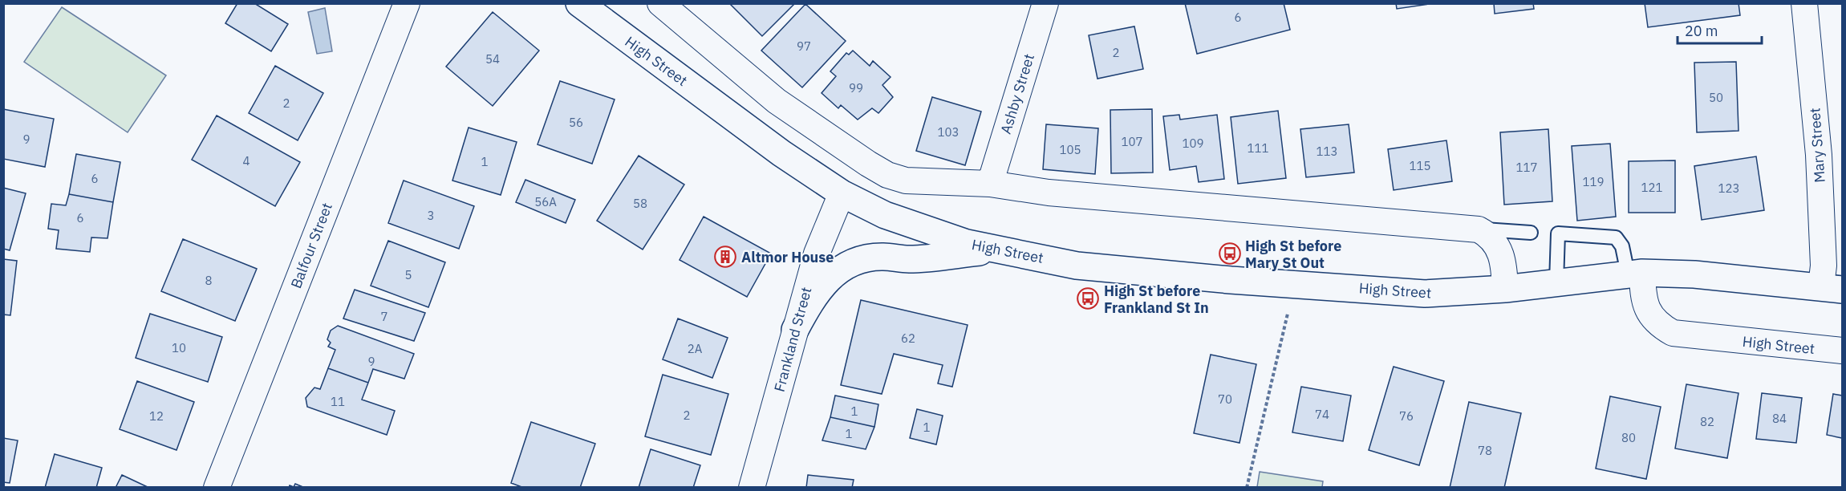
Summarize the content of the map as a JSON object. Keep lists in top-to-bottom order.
{
  "streets": {
    "main road": ["High Street"],
    "street": [
      "Ashby Street",
      "Mary Street",
      "Balfour Street",
      "Frankland Street"
    ]
  },
  "crossings": [
    ["High Street", "Mary Street"],
    ["High Street", "Frankland Street"]
  ],
  "places": {
    "bus stop": ["High St before Mary St Out", "High St before Frankland St In"],
    "building": ["Altmor House"]
  },
  "house_numbers": [
    "6",
    "97",
    "2",
    "54",
    "99",
    "50",
    "2",
    "56",
    "103",
    "9",
    "107",
    "109",
    "111",
    "105",
    "113",
    "4",
    "1",
    "115",
    "117",
    "6",
    "119",
    "121",
    "123",
    "56A",
    "58",
    "3",
    "6",
    "5",
    "8",
    "7",
    "62",
    "10",
    "2A",
    "9",
    "70",
    "11",
    "1",
    "74",
    "2",
    "12",
    "76",
    "84",
    "82",
    "1",
    "1",
    "80",
    "78"
  ],
  "scale_bar": "20 m"
}
